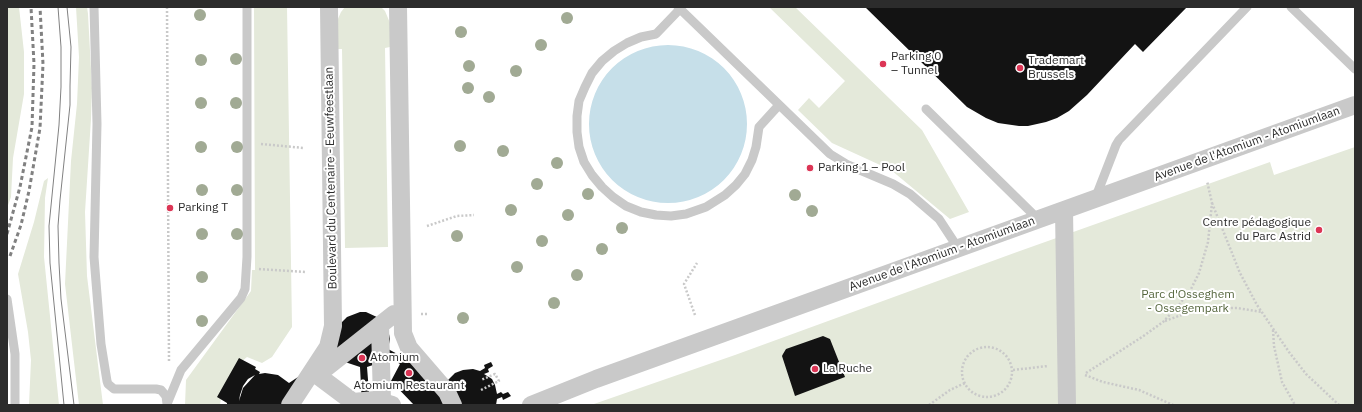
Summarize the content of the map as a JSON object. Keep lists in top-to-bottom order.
{
  "streets": {
    "street": ["Avenue de l'Atomium - Atomiumlaan", "Boulevard du Centenaire - Eeuwfeestlaan"]
  },
  "parks": ["Parc d'Osseghem - Ossegempark"],
  "places": [
    "Parking 0 – Tunnel",
    "Trademart Brussels",
    "Parking 1 – Pool",
    "Parking T",
    "Centre pédagogique du Parc Astrid",
    "Atomium",
    "La Ruche",
    "Atomium Restaurant"
  ]
}
